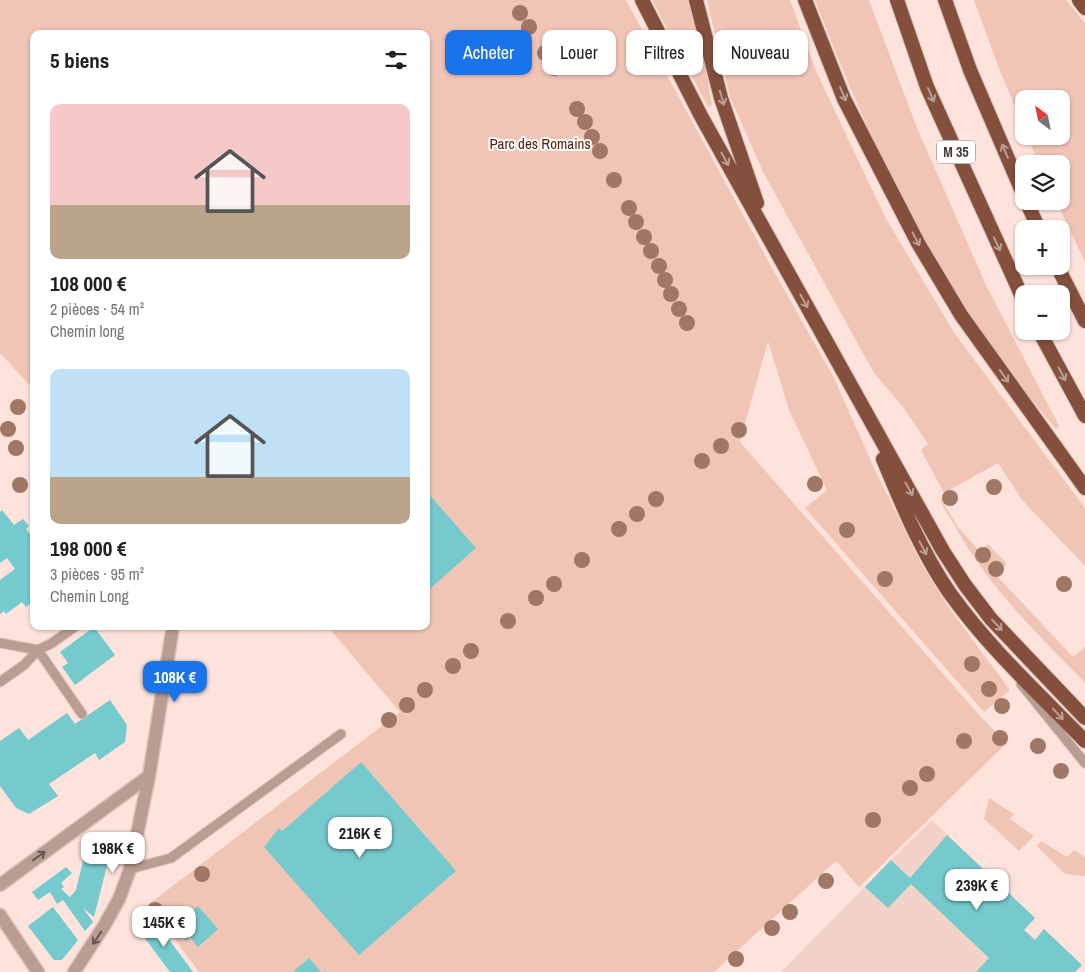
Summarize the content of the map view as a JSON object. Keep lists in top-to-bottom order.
{
  "streets": {
    "highway": ["M 35"]
  },
  "parks": ["Parc des Romains"],
  "north": "top left",
  "page": {
    "chip": [
      "Acheter",
      "Louer",
      "Filtres",
      "Nouveau"
    ],
    "heading": "5 biens",
    "map_buttons": ["+", "−"],
    "list": [
      {
        "name": "108 000 €",
        "note": "2 pièces · 54 m² · Chemin long"
      },
      {
        "name": "198 000 €",
        "note": "3 pièces · 95 m² · Chemin Long"
      }
    ],
    "price": [
      "108K €",
      "216K €",
      "198K €",
      "239K €",
      "145K €"
    ]
  }
}
